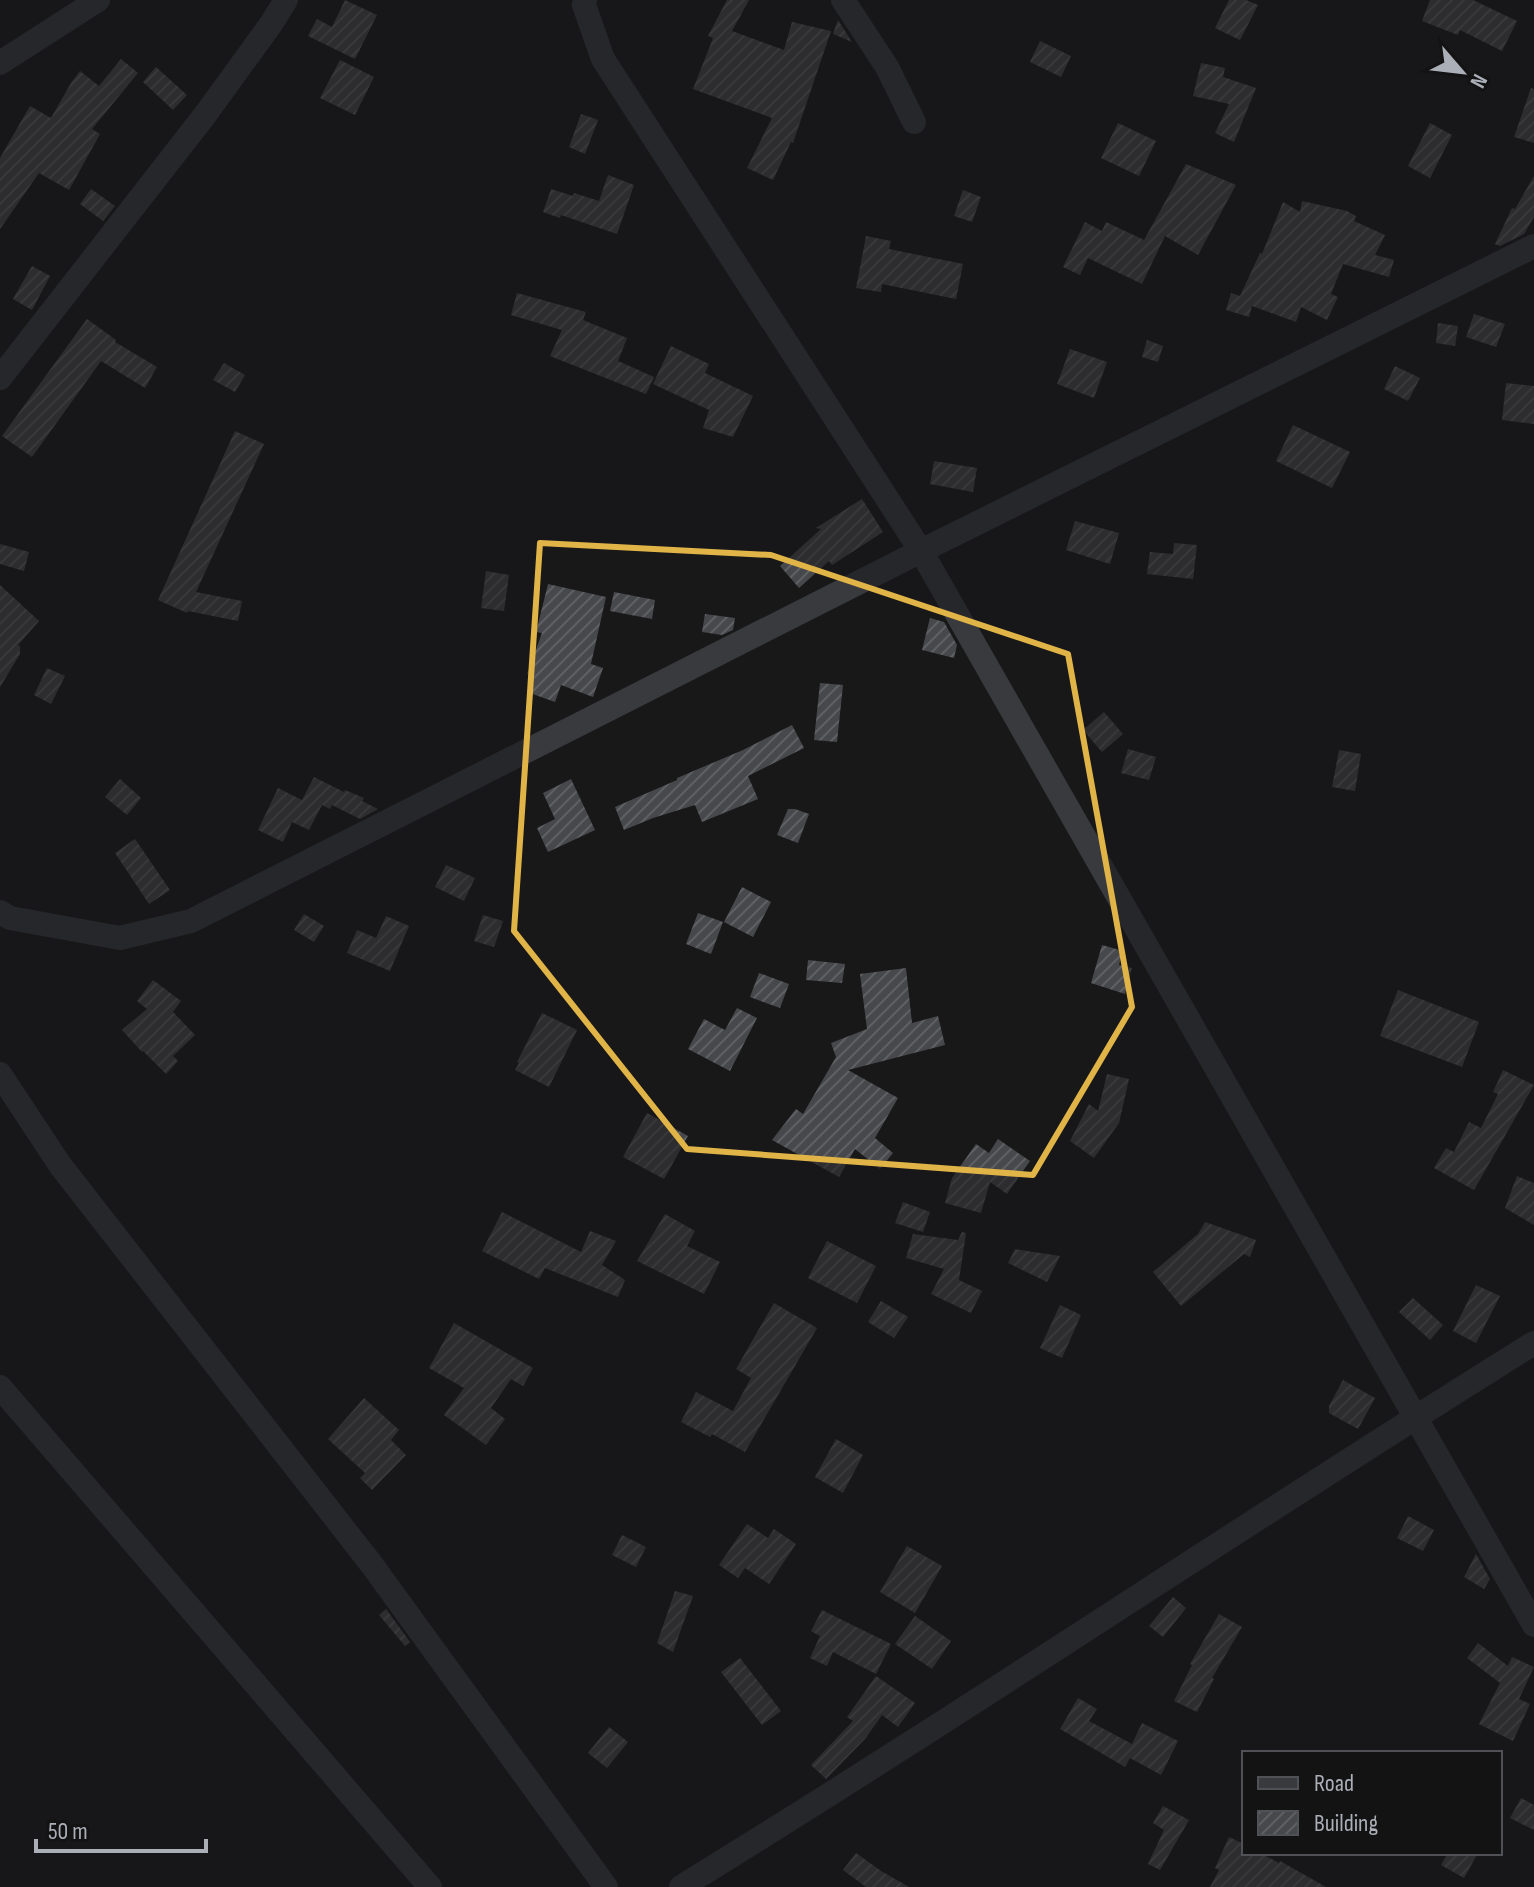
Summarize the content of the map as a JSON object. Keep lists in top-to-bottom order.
{
  "legend": ["Road", "Building"],
  "scale_bar": "50 m",
  "north": "bottom right"
}
